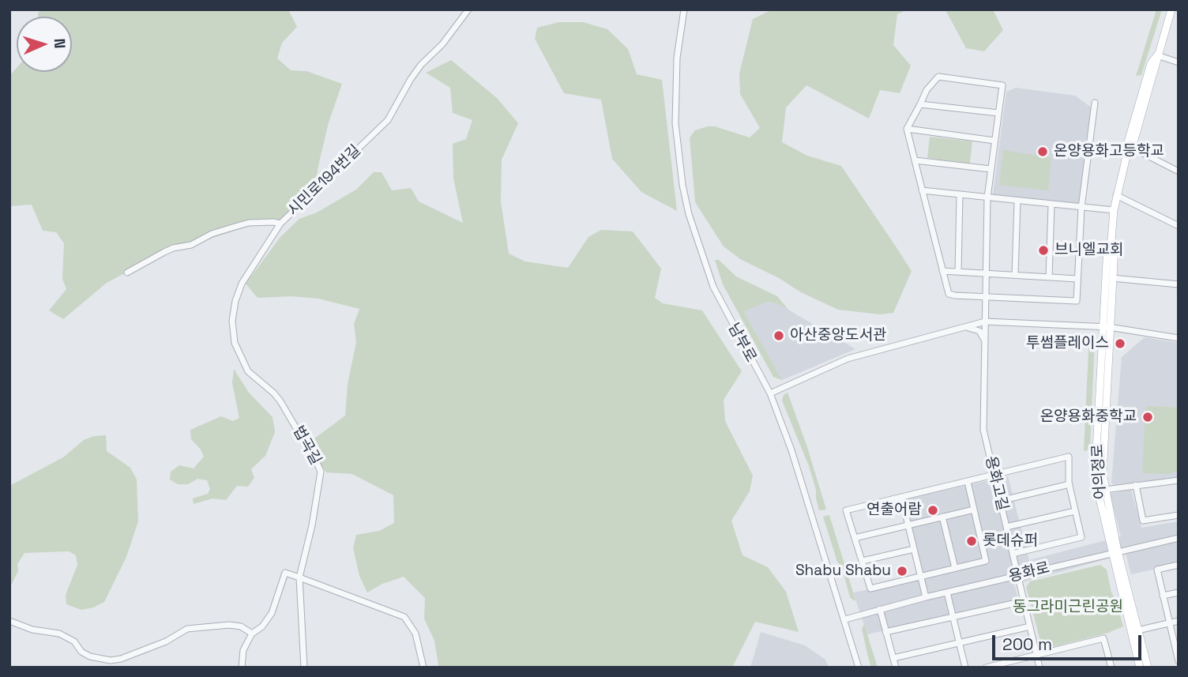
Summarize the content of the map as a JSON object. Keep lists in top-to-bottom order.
{
  "streets": {
    "main road": ["어의정로"],
    "street": [
      "시민로194번길",
      "남부로",
      "법곡길",
      "용화고길",
      "용화로"
    ]
  },
  "crossings": [
    ["시민로194번길", "법곡길"],
    ["남부로", "용화로"],
    ["어의정로", "용화로"],
    ["용화고길", "용화로"]
  ],
  "parks": ["동그라미근린공원"],
  "places": [
    "온양용화고등학교",
    "브니엘교회",
    "아산중앙도서관",
    "투썸플레이스",
    "온양용화중학교",
    "연출어람",
    "롯데슈퍼",
    "Shabu Shabu"
  ],
  "scale_bar": "200 m",
  "north": "right"
}
